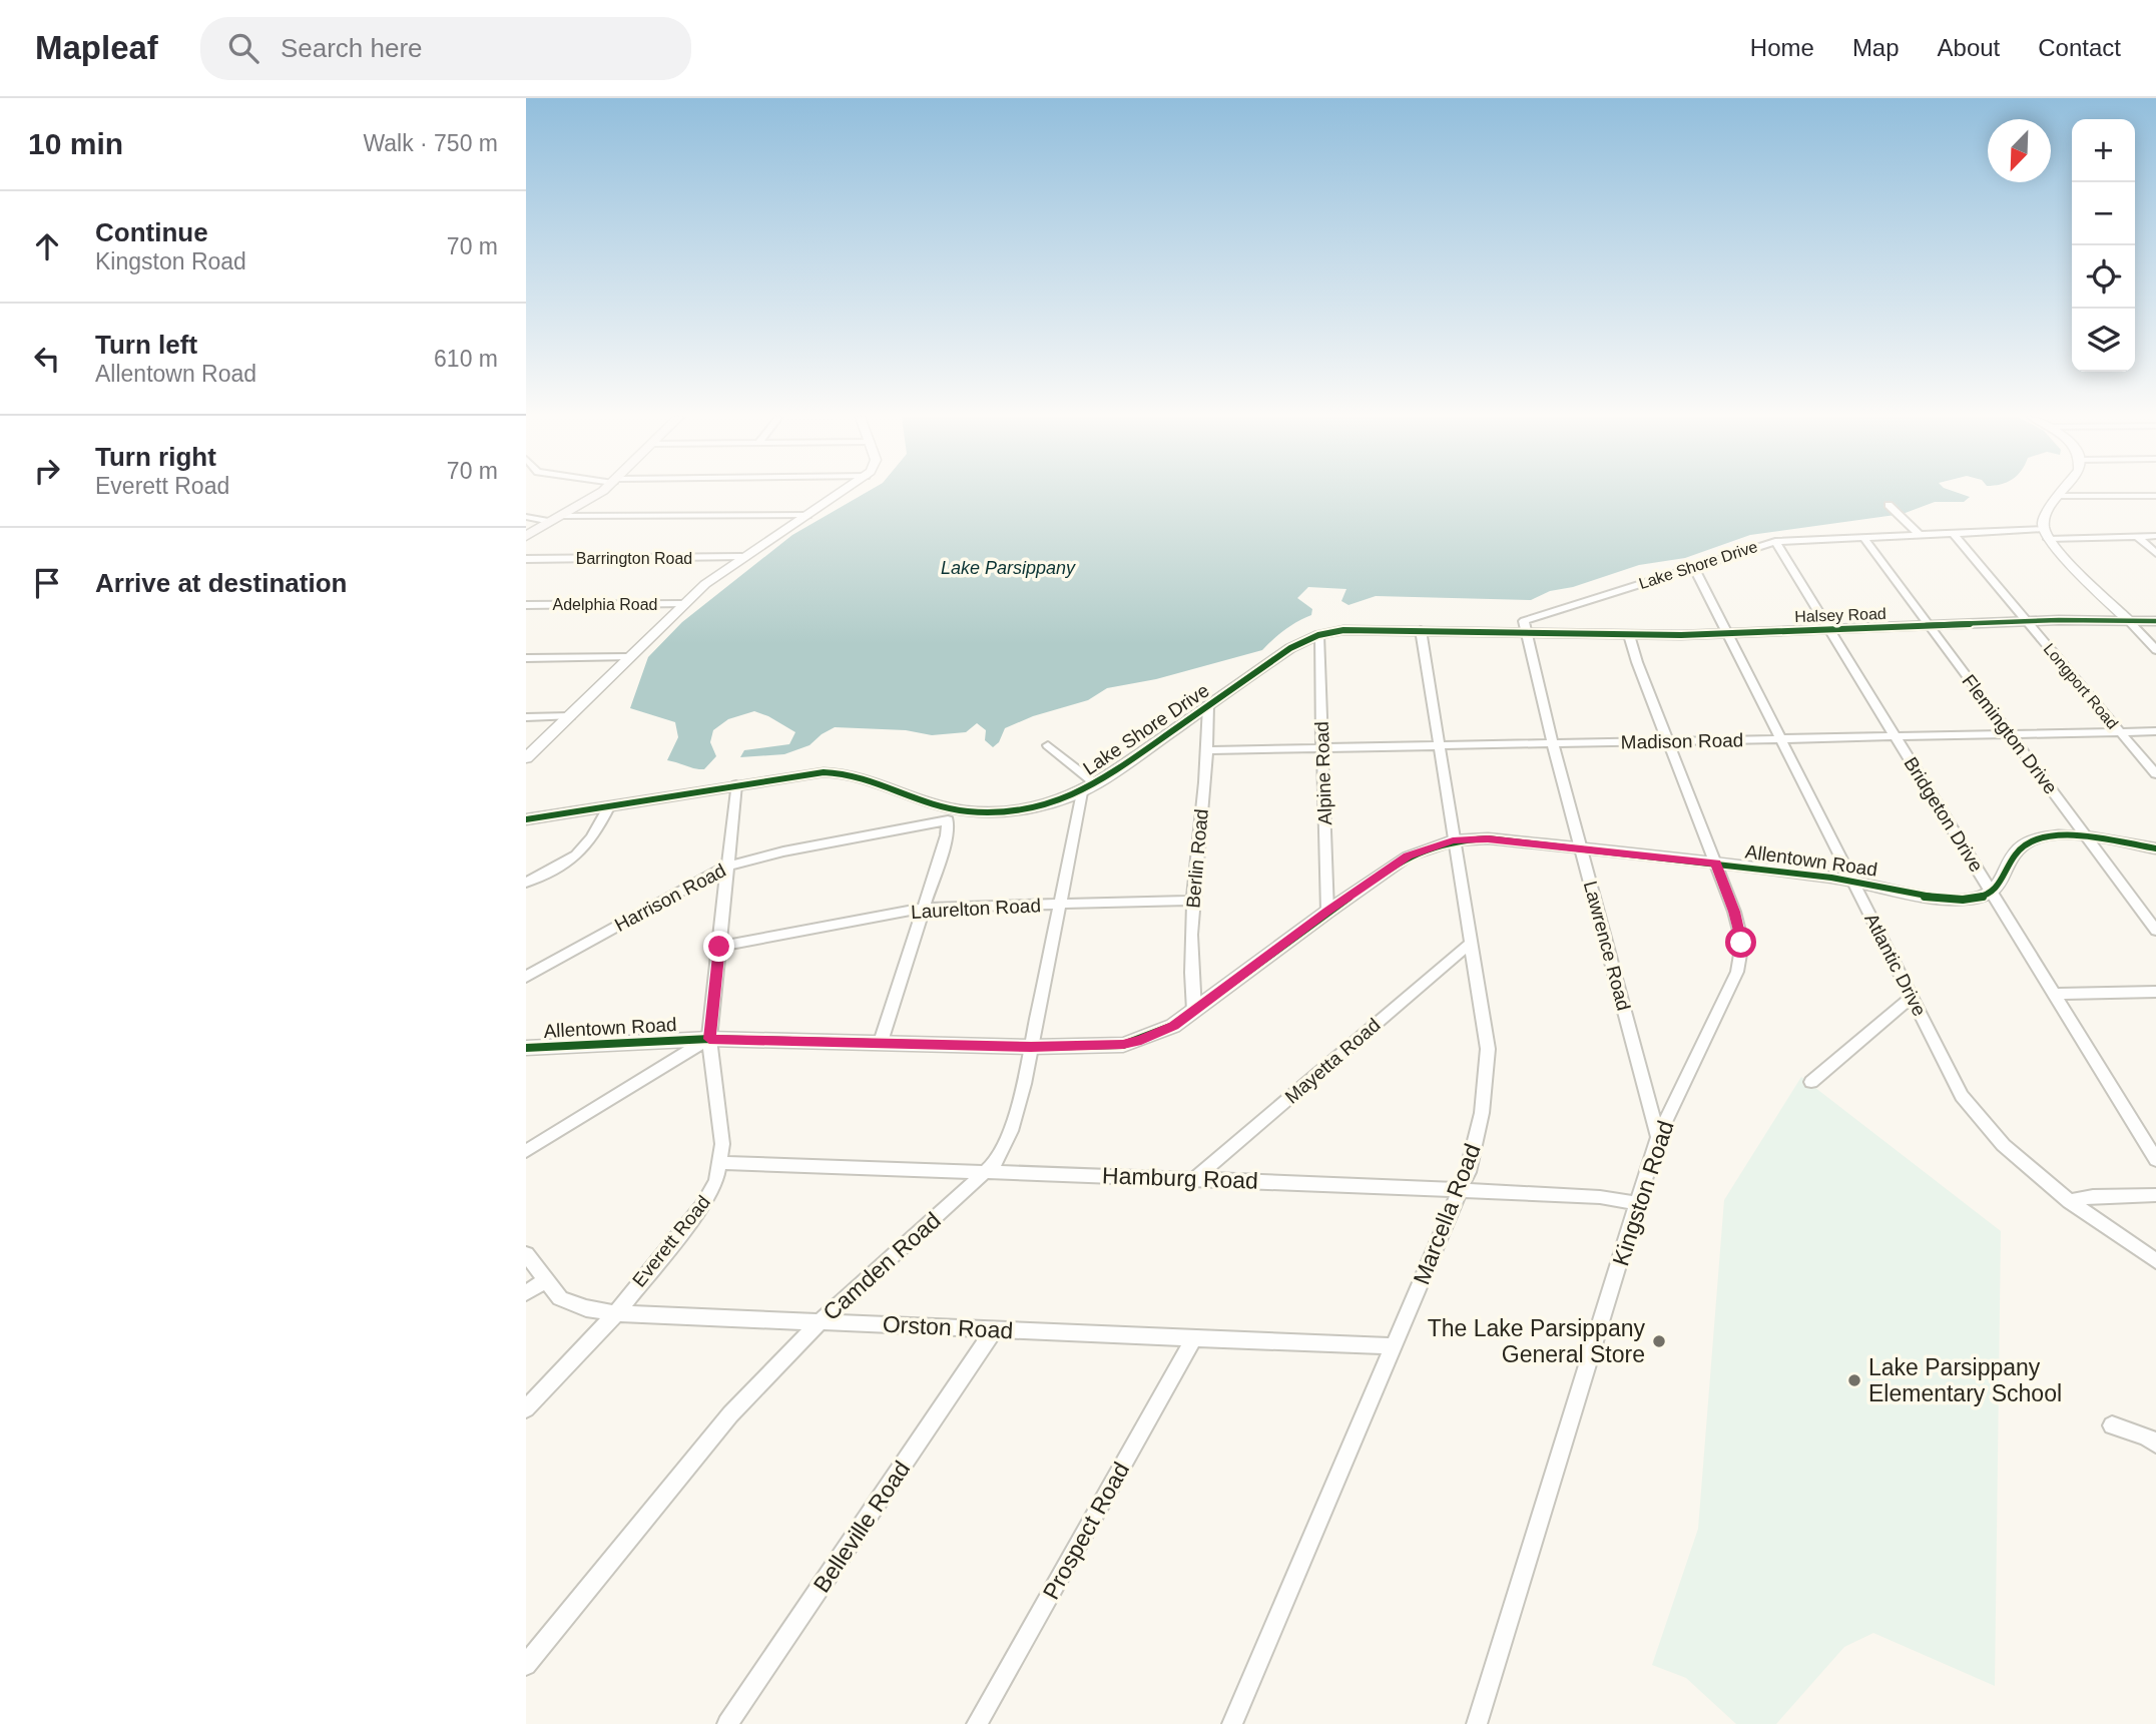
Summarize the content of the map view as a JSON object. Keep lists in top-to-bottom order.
{
  "streets": {
    "street": [
      "Barrington Road",
      "Lake Shore Drive",
      "Adelphia Road",
      "Halsey Road",
      "Longport Road",
      "Flemington Drive",
      "Madison Road",
      "Alpine Road",
      "Bridgeton Drive",
      "Berlin Road",
      "Allentown Road",
      "Harrison Road",
      "Laurelton Road",
      "Lawrence Road",
      "Atlantic Drive",
      "Mayetta Road",
      "Hamburg Road",
      "Kingston Road",
      "Marcella Road",
      "Everett Road",
      "Camden Road",
      "Orston Road",
      "Belleville Road",
      "Prospect Road"
    ]
  },
  "crossings": [
    ["Lake Shore Drive", "Halsey Road"],
    ["Lake Shore Drive", "Longport Road"],
    ["Lake Shore Drive", "Flemington Drive"],
    ["Lake Shore Drive", "Alpine Road"],
    ["Lake Shore Drive", "Bridgeton Drive"],
    ["Lake Shore Drive", "Berlin Road"],
    ["Lake Shore Drive", "Harrison Road"],
    ["Lake Shore Drive", "Lawrence Road"],
    ["Lake Shore Drive", "Atlantic Drive"],
    ["Lake Shore Drive", "Marcella Road"],
    ["Lake Shore Drive", "Everett Road"],
    ["Lake Shore Drive", "Camden Road"],
    ["Halsey Road", "Longport Road"],
    ["Halsey Road", "Flemington Drive"],
    ["Halsey Road", "Bridgeton Drive"],
    ["Halsey Road", "Lawrence Road"],
    ["Halsey Road", "Atlantic Drive"],
    ["Halsey Road", "Kingston Road"],
    ["Longport Road", "Madison Road"],
    ["Flemington Drive", "Madison Road"],
    ["Madison Road", "Alpine Road"],
    ["Madison Road", "Bridgeton Drive"],
    ["Madison Road", "Berlin Road"],
    ["Madison Road", "Lawrence Road"],
    ["Madison Road", "Atlantic Drive"],
    ["Madison Road", "Kingston Road"],
    ["Madison Road", "Marcella Road"],
    ["Alpine Road", "Allentown Road"],
    ["Bridgeton Drive", "Allentown Road"],
    ["Berlin Road", "Allentown Road"],
    ["Berlin Road", "Laurelton Road"],
    ["Allentown Road", "Lawrence Road"],
    ["Allentown Road", "Atlantic Drive"],
    ["Allentown Road", "Kingston Road"],
    ["Allentown Road", "Marcella Road"],
    ["Allentown Road", "Everett Road"],
    ["Allentown Road", "Camden Road"],
    ["Harrison Road", "Everett Road"],
    ["Laurelton Road", "Everett Road"],
    ["Laurelton Road", "Camden Road"],
    ["Lawrence Road", "Kingston Road"],
    ["Mayetta Road", "Hamburg Road"],
    ["Mayetta Road", "Marcella Road"],
    ["Hamburg Road", "Kingston Road"],
    ["Hamburg Road", "Marcella Road"],
    ["Hamburg Road", "Everett Road"],
    ["Hamburg Road", "Camden Road"],
    ["Marcella Road", "Orston Road"],
    ["Everett Road", "Orston Road"],
    ["Camden Road", "Orston Road"],
    ["Orston Road", "Belleville Road"],
    ["Orston Road", "Prospect Road"]
  ],
  "water": ["Lake Parsippany"],
  "places": ["The Lake Parsippany General Store", "Lake Parsippany Elementary School"],
  "north": "bottom left",
  "page": {
    "header": "Mapleaf",
    "search": "Search here",
    "nav": [
      "Home",
      "Map",
      "About",
      "Contact"
    ],
    "heading": ["10 min", "Walk · 750 m"],
    "map_buttons": ["+", "−"],
    "list": [
      ["Continue", "Kingston Road", "70 m"],
      ["Turn left", "Allentown Road", "610 m"],
      ["Turn right", "Everett Road", "70 m"],
      "Arrive at destination"
    ]
  }
}
